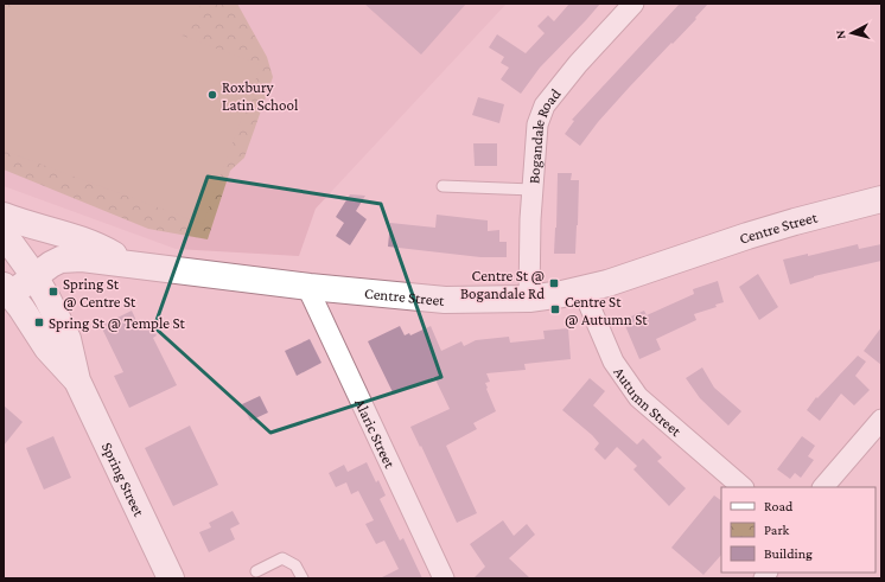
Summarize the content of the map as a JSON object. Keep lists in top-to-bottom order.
{
  "streets": {
    "main road": ["Centre Street", "Spring Street"],
    "street": ["Bogandale Road", "Autumn Street", "Alaric Street"]
  },
  "crossings": [
    ["Bogandale Road", "Centre Street"],
    ["Centre Street", "Autumn Street"],
    ["Centre Street", "Alaric Street"],
    ["Centre Street", "Spring Street"]
  ],
  "places": {
    "other": ["Roxbury Latin School"],
    "transit": [
      "Centre St @ Bogandale Rd",
      "Spring St @ Centre St",
      "Centre St @ Autumn St",
      "Spring St @ Temple St"
    ]
  },
  "legend": ["Road", "Park", "Building"],
  "north": "left"
}
